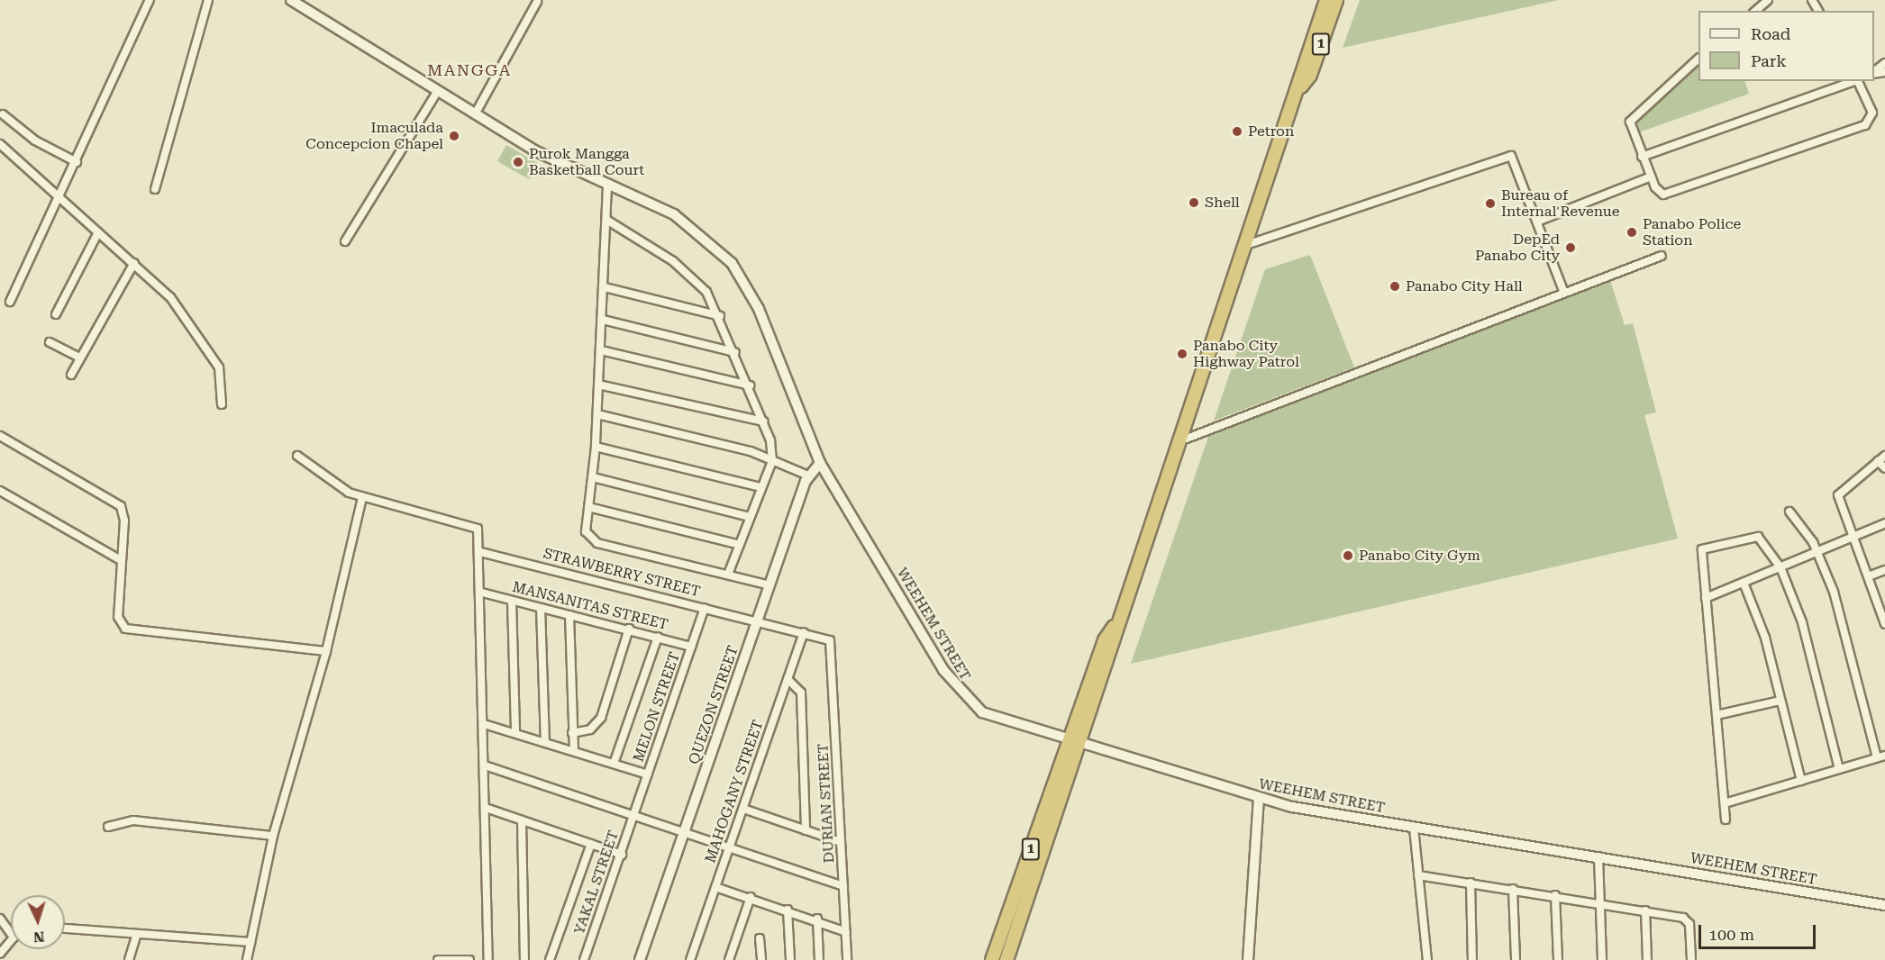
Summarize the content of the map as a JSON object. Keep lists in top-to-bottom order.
{
  "streets": {
    "highway": ["1"],
    "street": [
      "STRAWBERRY STREET",
      "MANSANITAS STREET",
      "WEEHEM STREET",
      "QUEZON STREET",
      "MELON STREET",
      "MAHOGANY STREET",
      "DURIAN STREET",
      "YAKAL STREET"
    ]
  },
  "crossings": [
    ["1", "WEEHEM STREET"],
    ["STRAWBERRY STREET", "QUEZON STREET"],
    ["STRAWBERRY STREET", "MELON STREET"],
    ["STRAWBERRY STREET", "MAHOGANY STREET"],
    ["STRAWBERRY STREET", "DURIAN STREET"],
    ["MANSANITAS STREET", "MELON STREET"],
    ["WEEHEM STREET", "QUEZON STREET"],
    ["MELON STREET", "YAKAL STREET"]
  ],
  "districts": ["MANGGA"],
  "places": [
    "Petron",
    "Imaculada Concepcion Chapel",
    "Purok Mangga Basketball Court",
    "Shell",
    "Bureau of Internal Revenue",
    "Panabo Police Station",
    "DepEd Panabo City",
    "Panabo City Hall",
    "Panabo City Highway Patrol",
    "Panabo City Gym"
  ],
  "legend": ["Road", "Park"],
  "scale_bar": "100 m",
  "north": "bottom"
}
